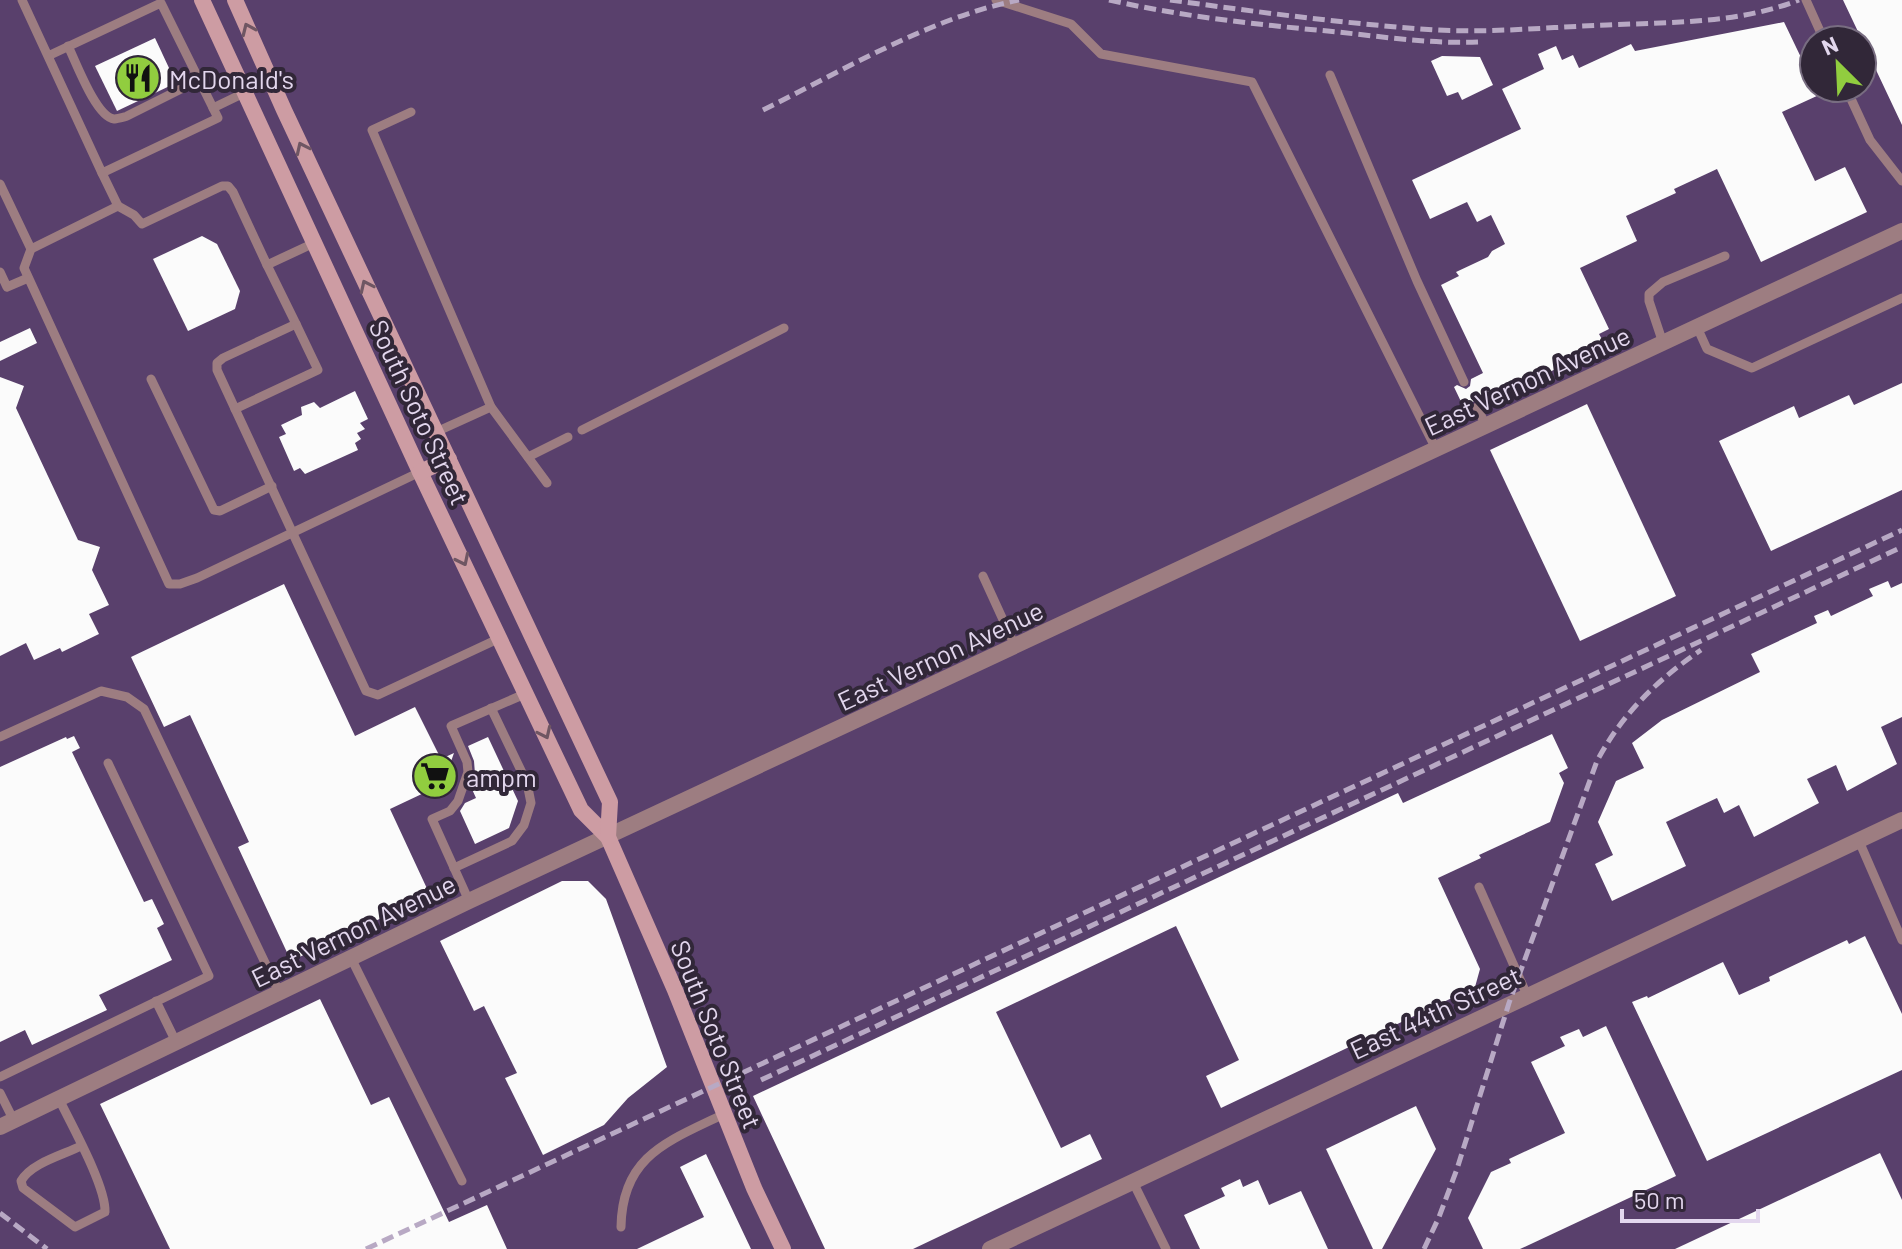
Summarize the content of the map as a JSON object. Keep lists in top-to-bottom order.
{
  "streets": {
    "main road": ["South Soto Street"],
    "street": ["East Vernon Avenue", "East 44th Street"]
  },
  "crossings": [
    ["East Vernon Avenue", "South Soto Street"]
  ],
  "places": {
    "restaurant": ["McDonald's"],
    "supermarket": ["ampm"]
  },
  "scale_bar": "50 m",
  "north": "top left"
}
